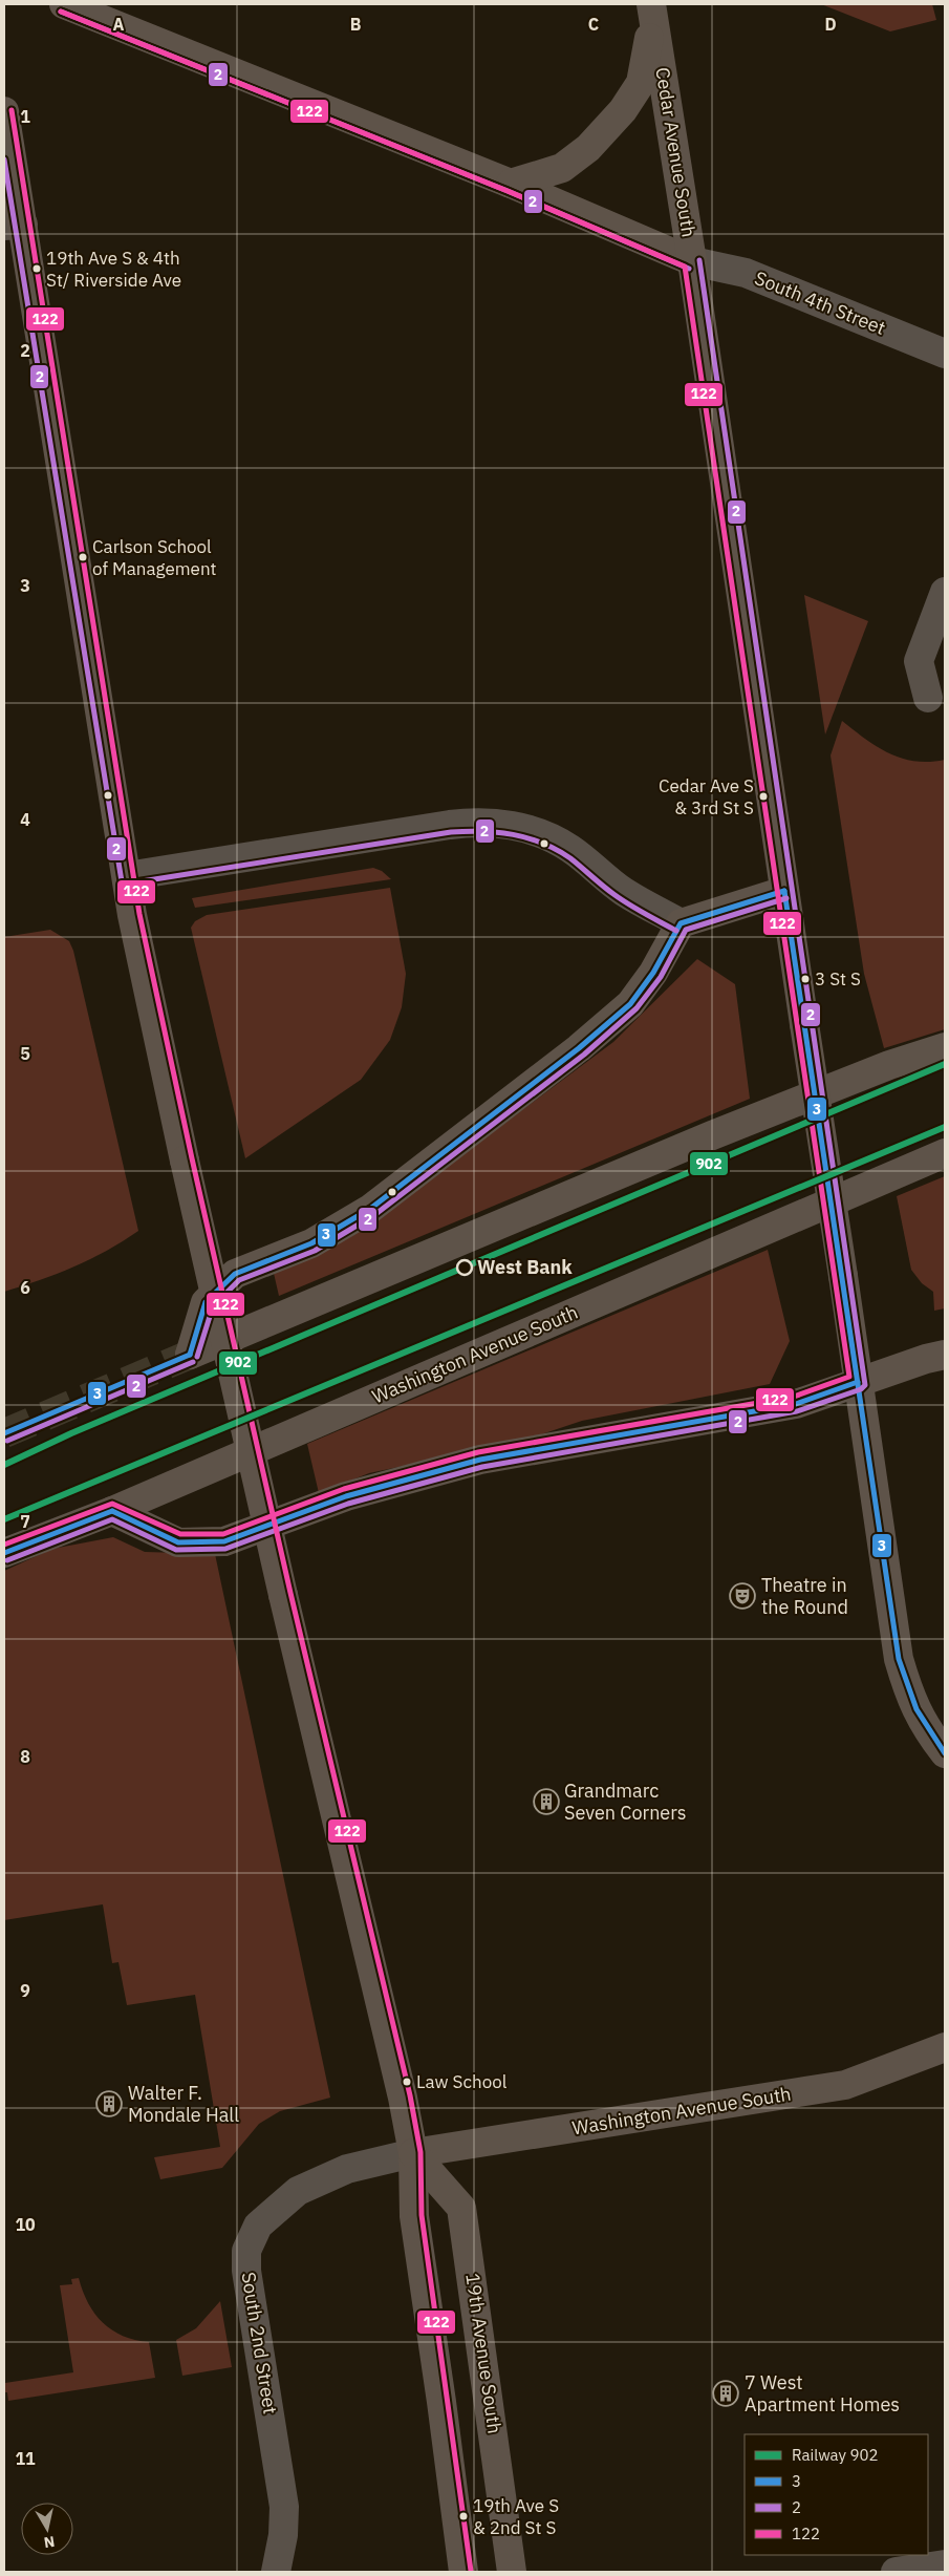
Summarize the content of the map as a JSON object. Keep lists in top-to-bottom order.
{
  "streets": {
    "street": [
      "Cedar Avenue South",
      "South 4th Street",
      "Washington Avenue South",
      "South 2nd Street",
      "19th Avenue South"
    ]
  },
  "crossings": [
    ["Cedar Avenue South", "South 4th Street"],
    ["Washington Avenue South", "South 2nd Street"],
    ["Washington Avenue South", "19th Avenue South"],
    ["South 2nd Street", "19th Avenue South"]
  ],
  "places": {
    "other": [
      "19th Ave S & 4th St/ Riverside Ave",
      "Carlson School of Management",
      "Cedar Ave S & 3rd St S",
      "3 St S",
      "West Bank",
      "Law School",
      "19th Ave S & 2nd St S"
    ],
    "theatre": ["Theatre in the Round"],
    "building": ["Grandmarc Seven Corners", "Walter F. Mondale Hall", "7 West Apartment Homes"]
  },
  "lines": [
    "transit line 2",
    "transit line 122",
    "transit line 3",
    "rail line 902"
  ],
  "legend": [
    "Railway 902",
    "3",
    "2",
    "122"
  ],
  "north": "bottom",
  "grid": {
    "columns": [
      "A",
      "B",
      "C",
      "D"
    ],
    "rows": [
      "1",
      "2",
      "3",
      "4",
      "5",
      "6",
      "7",
      "8",
      "9",
      "10",
      "11"
    ]
  }
}
